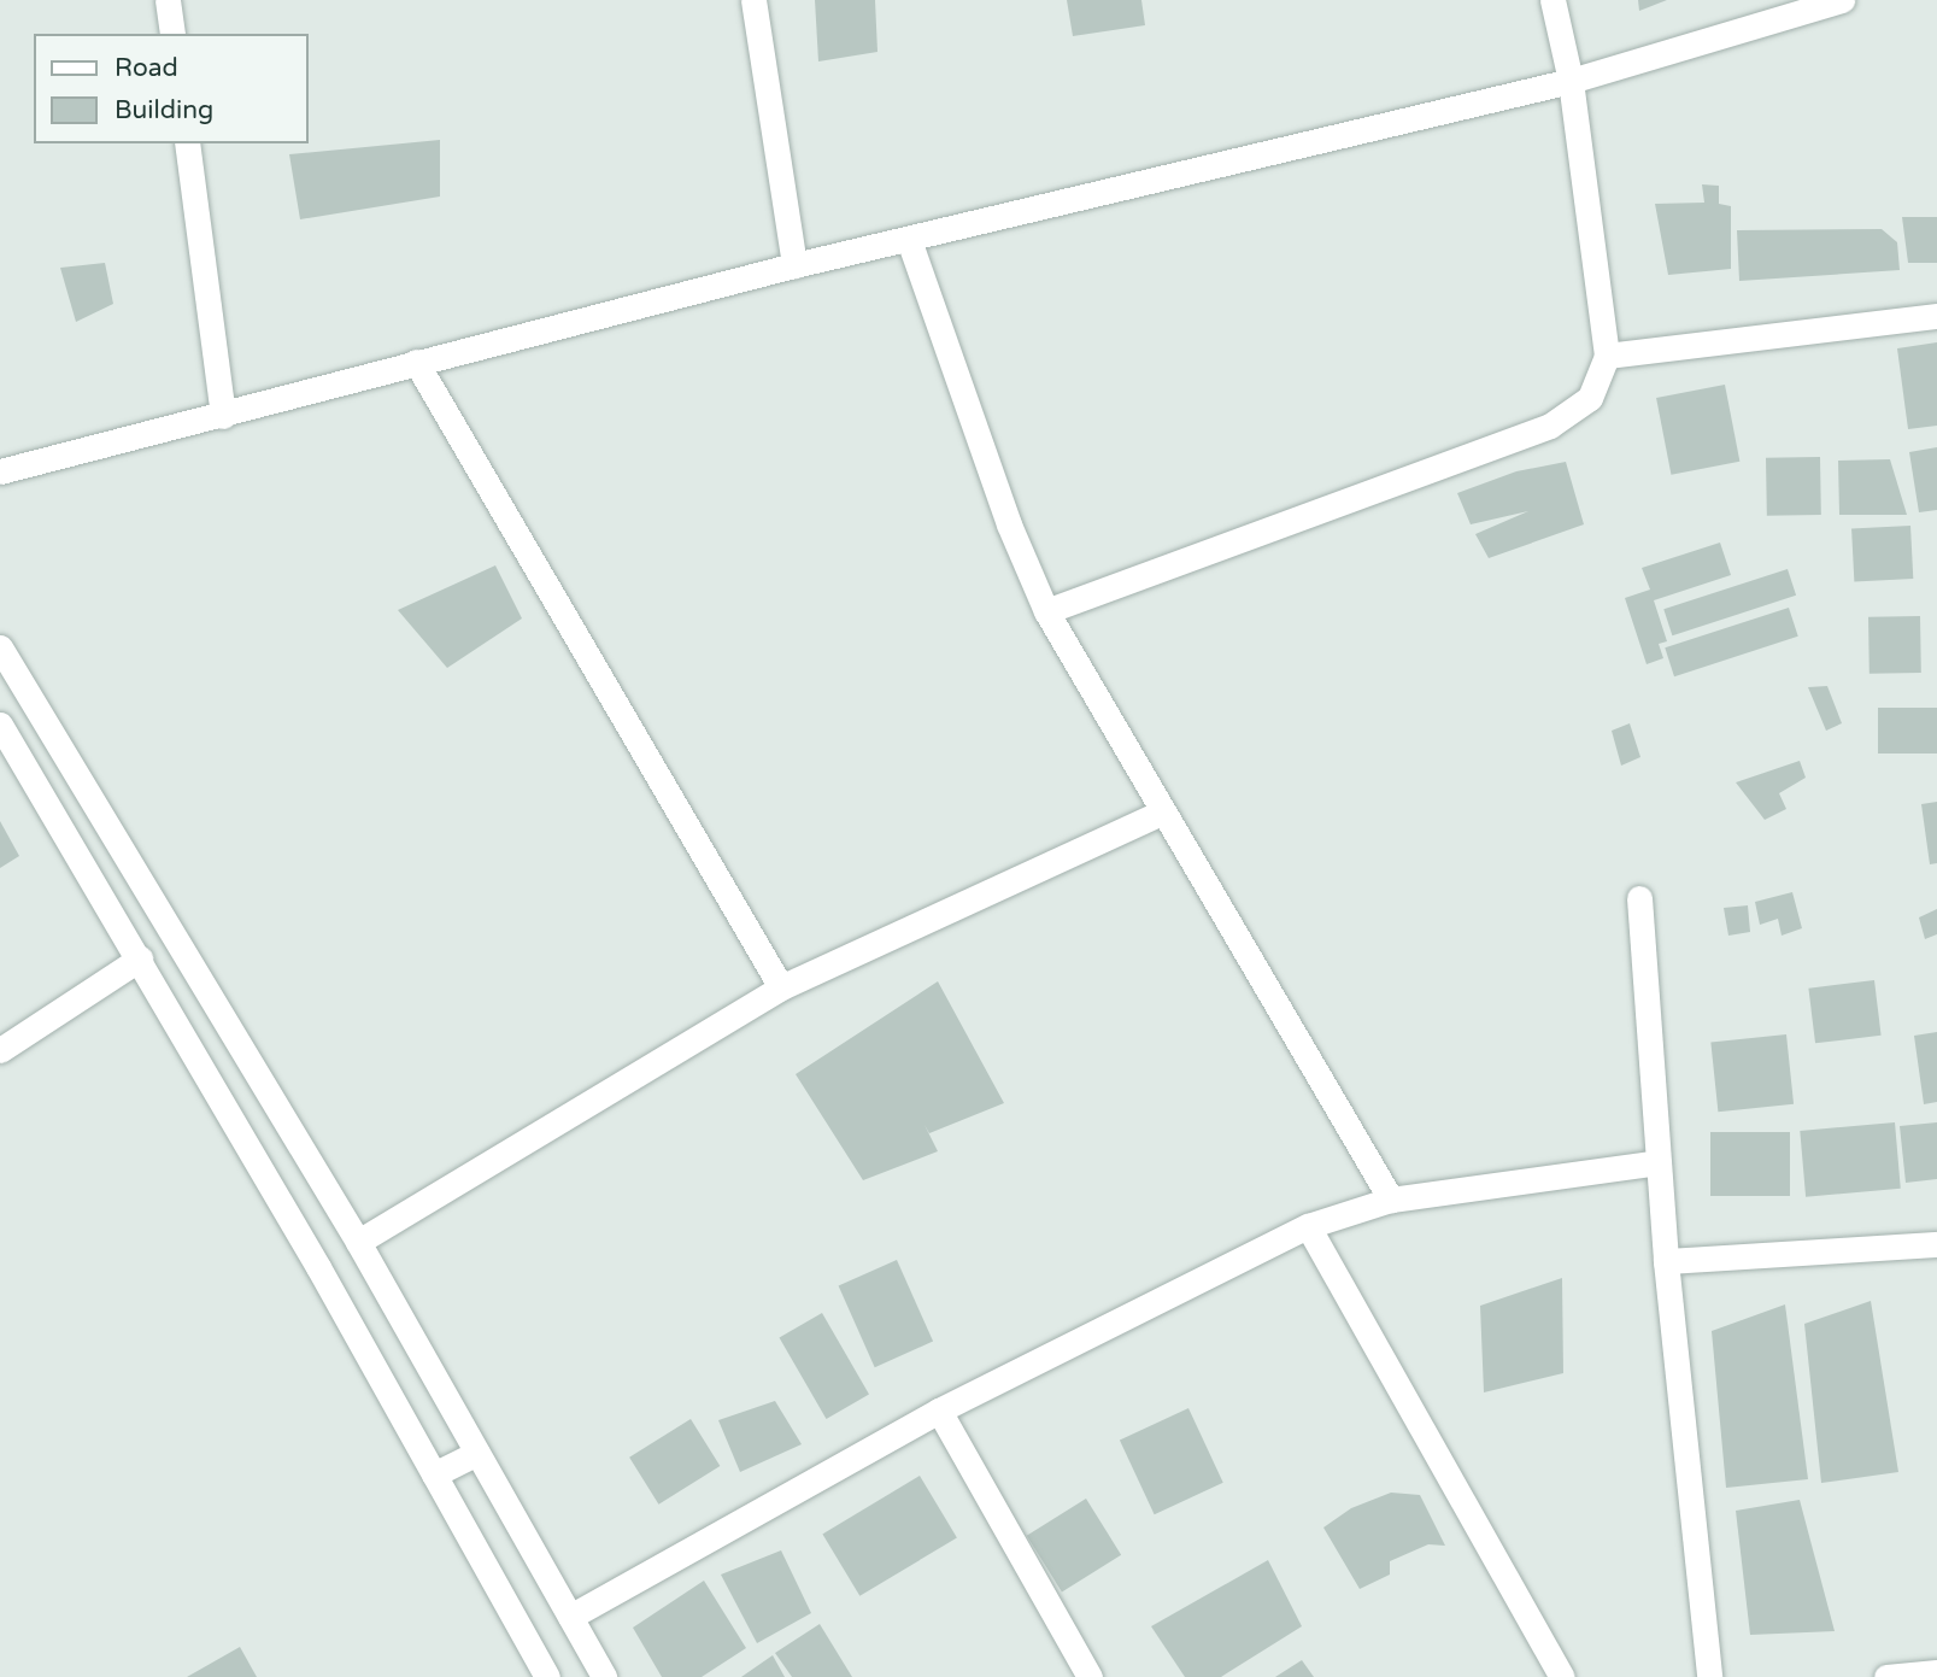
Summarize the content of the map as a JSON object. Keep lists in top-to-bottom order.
{
  "legend": ["Road", "Building"]
}
